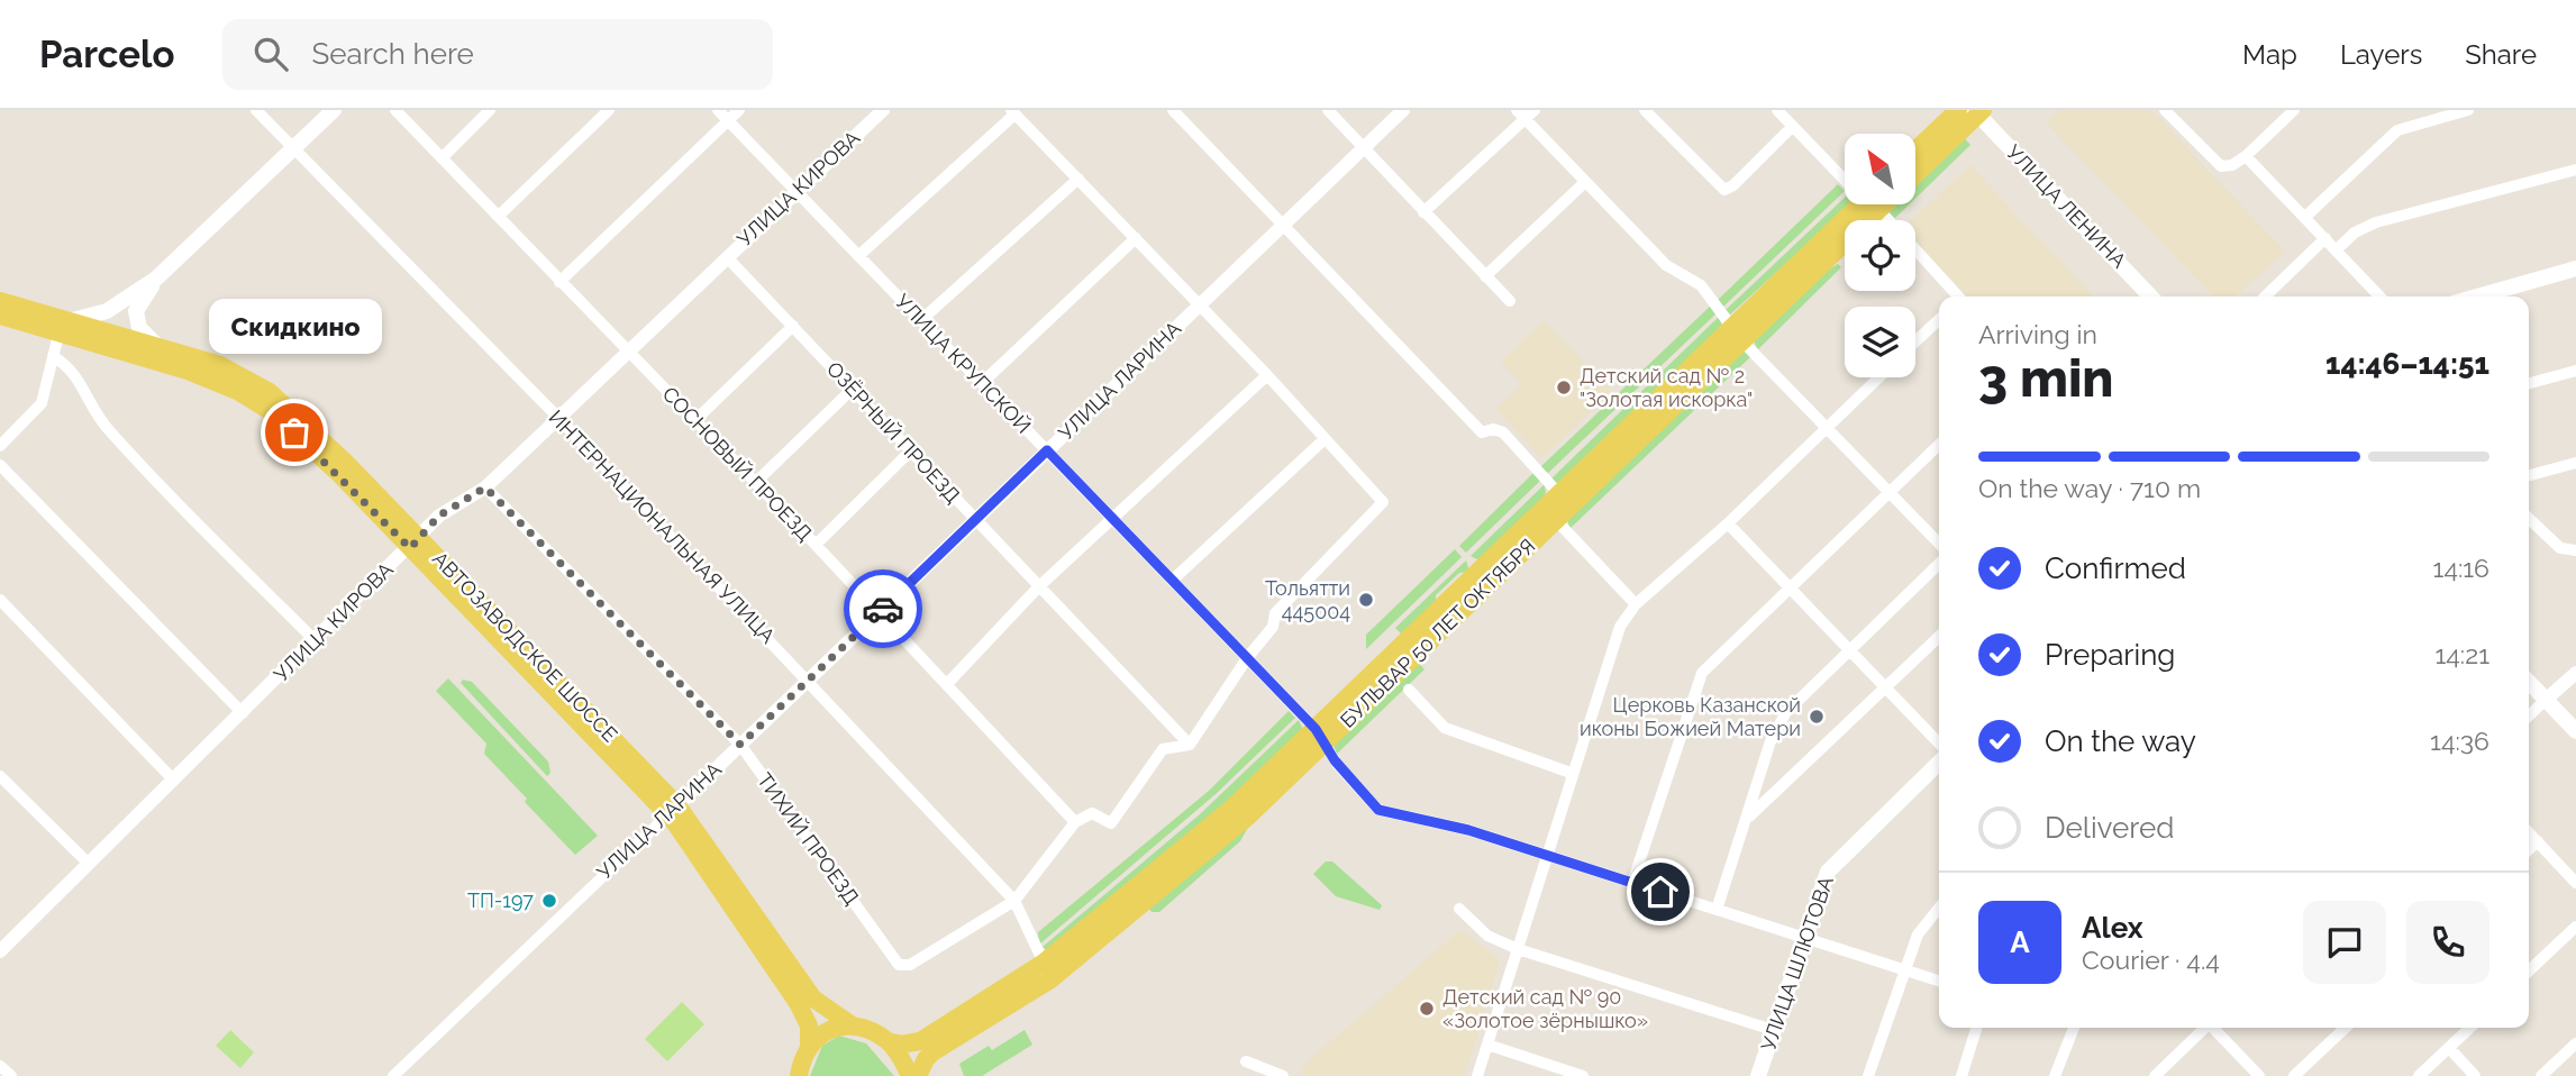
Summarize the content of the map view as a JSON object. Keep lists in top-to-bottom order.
{
  "streets": {
    "main road": [
      "УЛИЦА ЛЕНИНА",
      "БУЛЬВАР 50 ЛЕТ ОКТЯБРЯ",
      "АВТОЗАВОДСКОЕ ШОССЕ",
      "УЛИЦА ШЛЮТОВА"
    ],
    "street": [
      "УЛИЦА КИРОВА",
      "УЛИЦА КРУПСКОЙ",
      "УЛИЦА ЛАРИНА",
      "ОЗЁРНЫЙ ПРОЕЗД",
      "СОСНОВЫЙ ПРОЕЗД",
      "ИНТЕРНАЦИОНАЛЬНАЯ УЛИЦА",
      "ТИХИЙ ПРОЕЗД"
    ]
  },
  "crossings": [
    ["УЛИЦА КИРОВА", "УЛИЦА КРУПСКОЙ"],
    ["УЛИЦА КИРОВА", "ОЗЁРНЫЙ ПРОЕЗД"],
    ["УЛИЦА КИРОВА", "СОСНОВЫЙ ПРОЕЗД"],
    ["УЛИЦА КИРОВА", "ИНТЕРНАЦИОНАЛЬНАЯ УЛИЦА"],
    ["УЛИЦА КИРОВА", "АВТОЗАВОДСКОЕ ШОССЕ"],
    ["УЛИЦА КИРОВА", "ТИХИЙ ПРОЕЗД"],
    ["УЛИЦА ЛЕНИНА", "БУЛЬВАР 50 ЛЕТ ОКТЯБРЯ"],
    ["УЛИЦА КРУПСКОЙ", "УЛИЦА ЛАРИНА"],
    ["УЛИЦА КРУПСКОЙ", "БУЛЬВАР 50 ЛЕТ ОКТЯБРЯ"],
    ["УЛИЦА КРУПСКОЙ", "УЛИЦА ШЛЮТОВА"],
    ["УЛИЦА ЛАРИНА", "ОЗЁРНЫЙ ПРОЕЗД"],
    ["УЛИЦА ЛАРИНА", "СОСНОВЫЙ ПРОЕЗД"],
    ["УЛИЦА ЛАРИНА", "ИНТЕРНАЦИОНАЛЬНАЯ УЛИЦА"],
    ["УЛИЦА ЛАРИНА", "АВТОЗАВОДСКОЕ ШОССЕ"],
    ["УЛИЦА ЛАРИНА", "ТИХИЙ ПРОЕЗД"],
    ["ИНТЕРНАЦИОНАЛЬНАЯ УЛИЦА", "БУЛЬВАР 50 ЛЕТ ОКТЯБРЯ"],
    ["ИНТЕРНАЦИОНАЛЬНАЯ УЛИЦА", "ТИХИЙ ПРОЕЗД"],
    ["БУЛЬВАР 50 ЛЕТ ОКТЯБРЯ", "АВТОЗАВОДСКОЕ ШОССЕ"]
  ],
  "places": [
    "Детский сад № 2 \"Золотая искорка\"",
    "Скидкино",
    "Тольятти 445004",
    "Церковь Казанской иконы Божией Матери",
    "ТП-197",
    "Детский сад № 90 «Золотое зёрнышко»"
  ],
  "north": "top left",
  "page": {
    "header": "Parcelo",
    "search": "Search here",
    "nav": ["Map", "Layers", "Share"],
    "heading": ["3 min", "Arriving in", "14:46–14:51"],
    "panel": ["Alex", "Courier · 4.4"],
    "bubble": "Скидкино",
    "bar": "On the way · 710 m",
    "list": [
      ["Confirmed", "14:16"],
      ["Preparing", "14:21"],
      ["On the way", "14:36"],
      "Delivered"
    ],
    "round": "A"
  }
}
